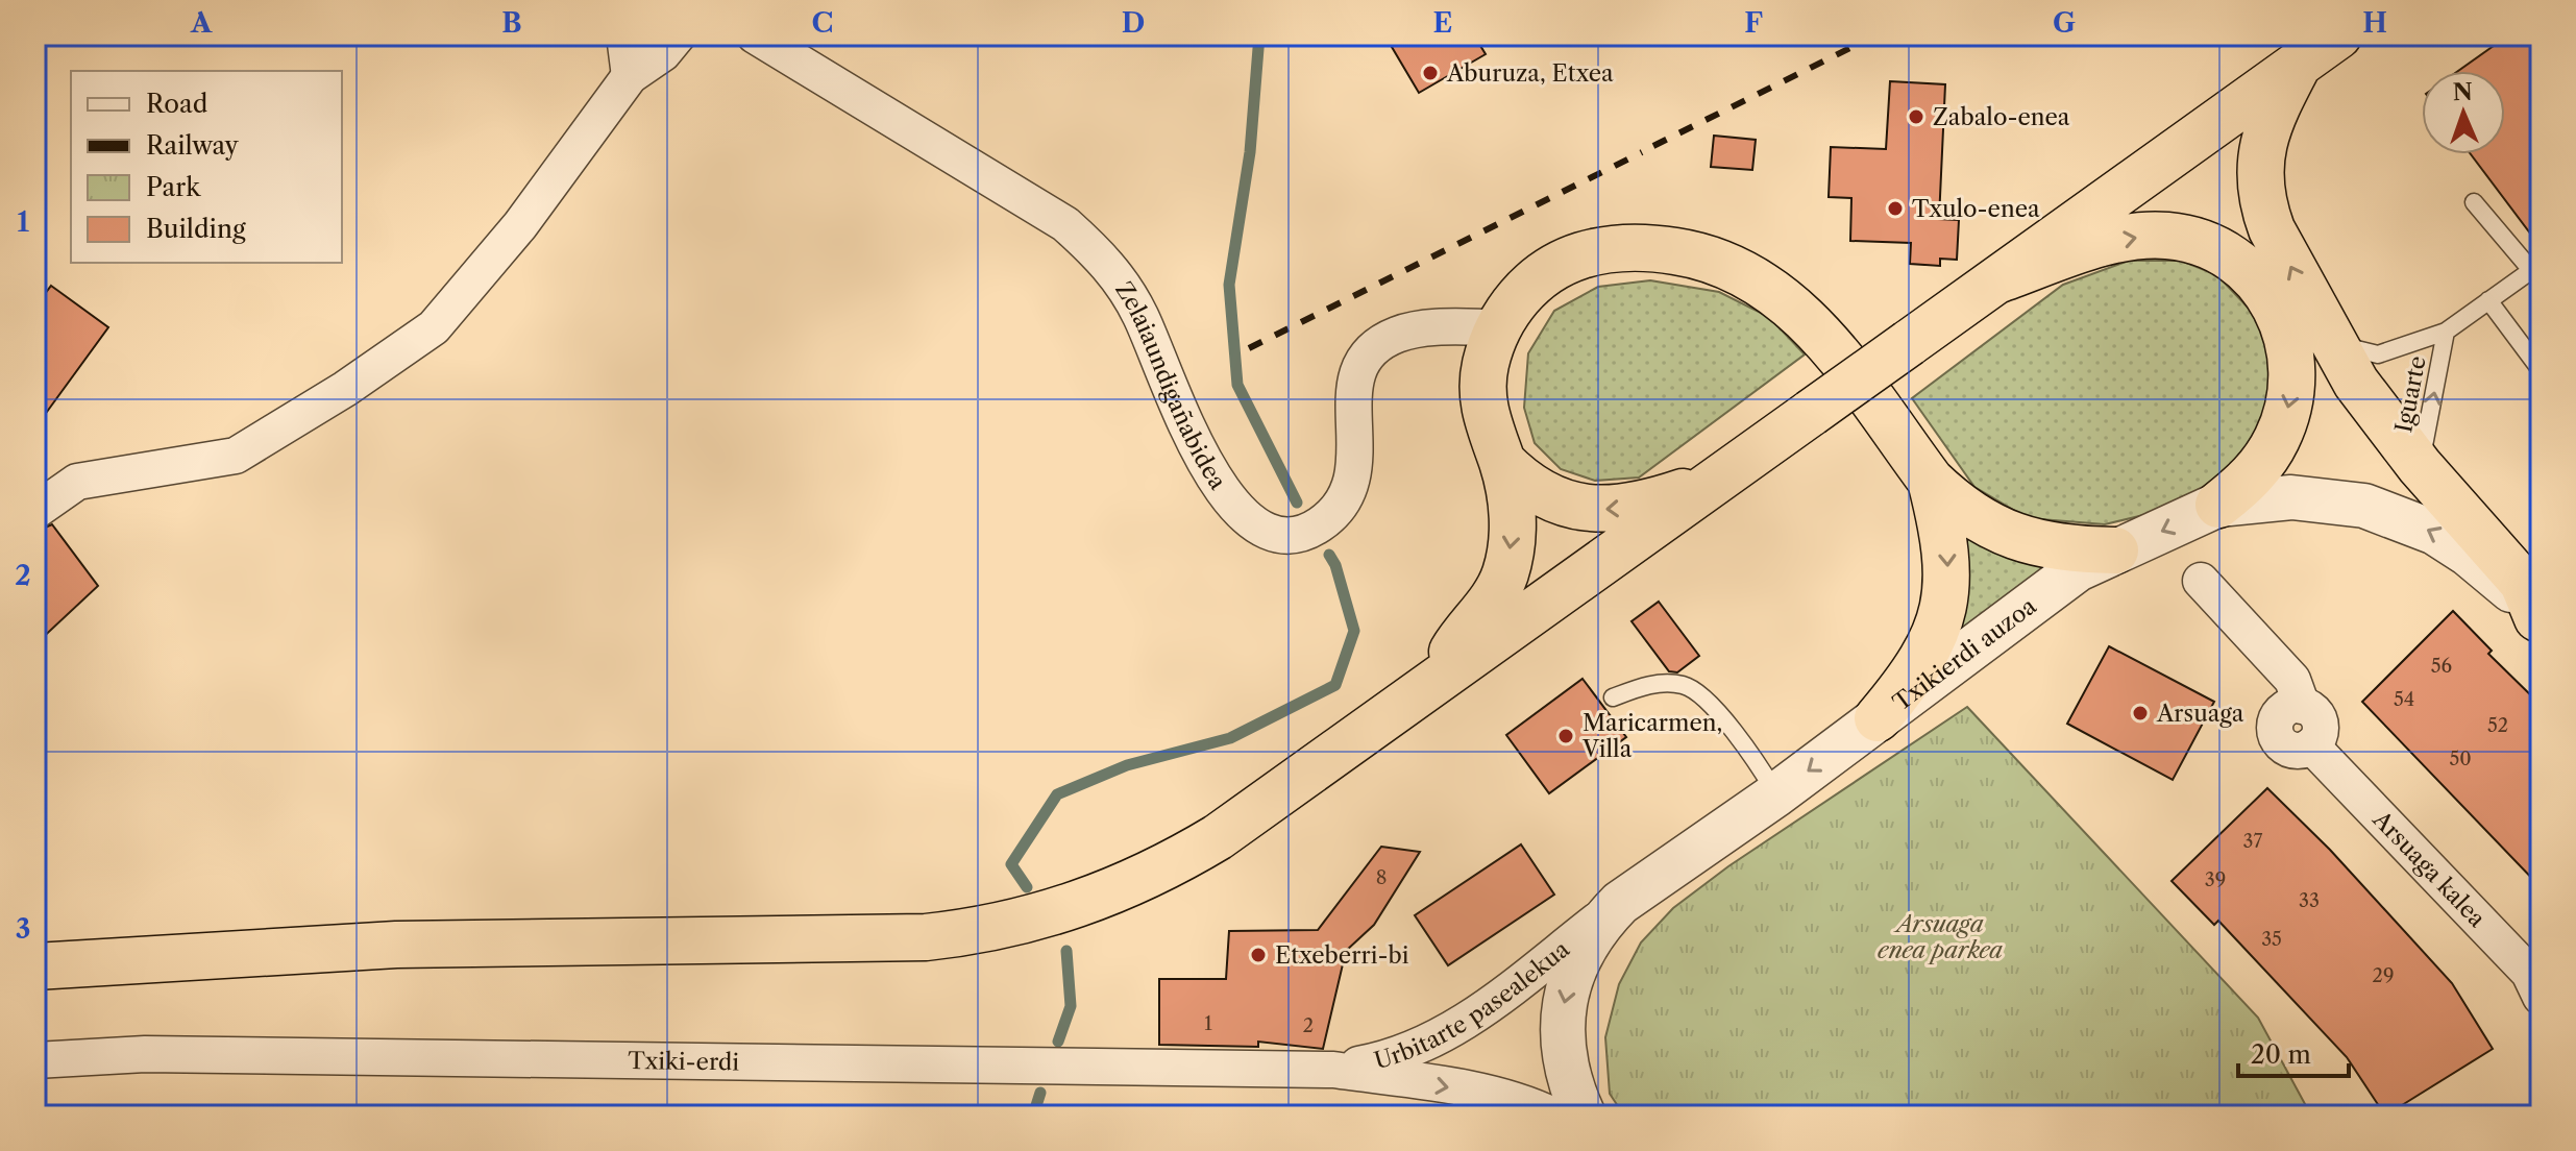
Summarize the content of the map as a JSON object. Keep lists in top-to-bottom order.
{
  "streets": {
    "street": [
      "Zelaiaundigañabidea",
      "Txikierdi auzoa",
      "Arsuaga kalea",
      "Urbitarte pasealekua",
      "Txiki-erdi"
    ],
    "lane": ["Iguarte"]
  },
  "crossings": [
    ["Txikierdi auzoa", "Urbitarte pasealekua"],
    ["Urbitarte pasealekua", "Txiki-erdi"]
  ],
  "one_way": ["Iguarte", "Urbitarte pasealekua"],
  "parks": ["Arsuaga enea parkea"],
  "places": [
    "Aburuza, Etxea",
    "Zabalo-enea",
    "Txulo-enea",
    "Arsuaga",
    "Maricarmen, Villa",
    "Etxeberri-bi"
  ],
  "house_numbers": [
    "56",
    "54",
    "52",
    "50",
    "37",
    "8",
    "39",
    "33",
    "35",
    "29",
    "1",
    "2"
  ],
  "legend": [
    "Road",
    "Railway",
    "Park",
    "Building"
  ],
  "scale_bar": "20 m",
  "north": "top",
  "grid": {
    "columns": [
      "A",
      "B",
      "C",
      "D",
      "E",
      "F",
      "G",
      "H"
    ],
    "rows": ["1", "2", "3"]
  }
}
